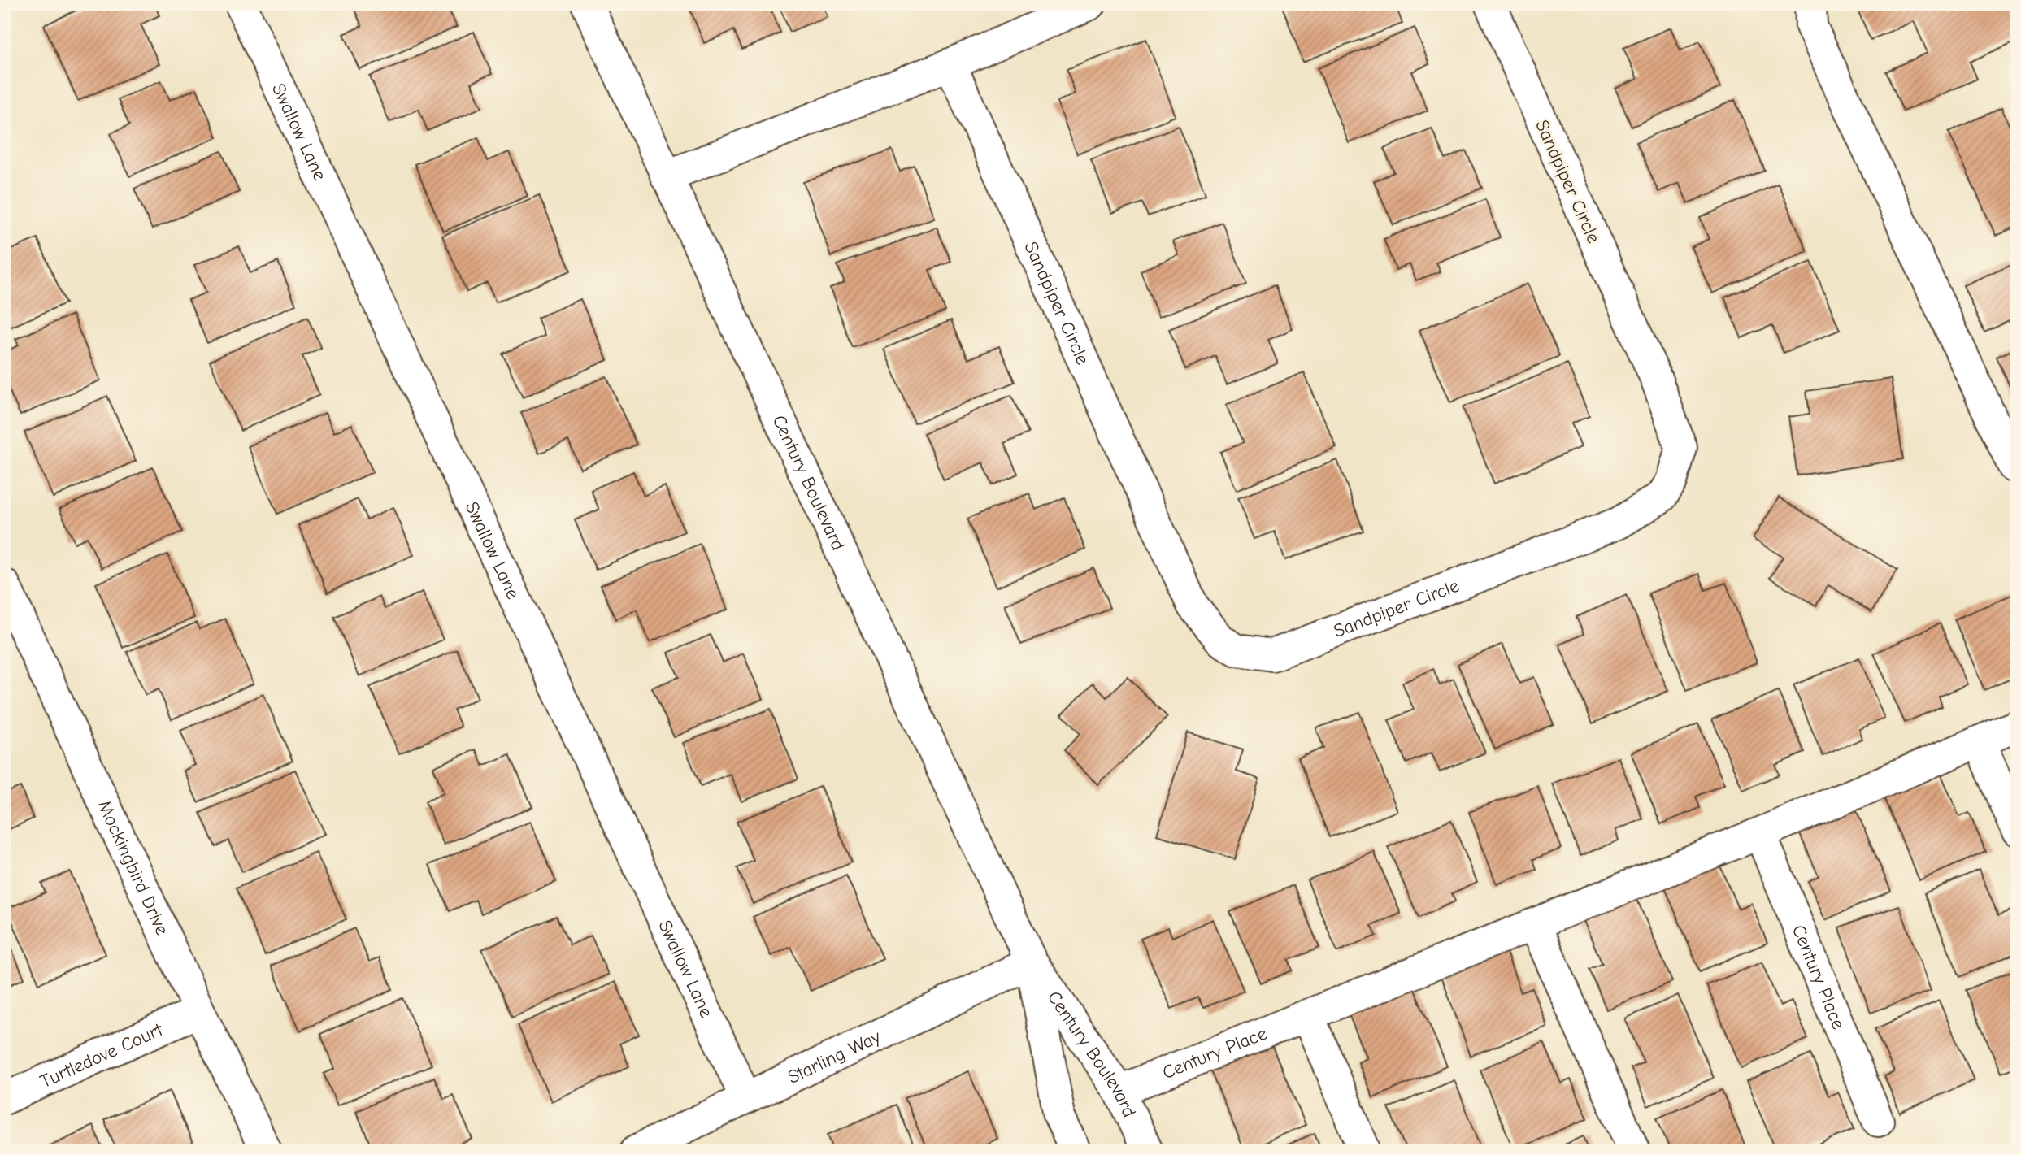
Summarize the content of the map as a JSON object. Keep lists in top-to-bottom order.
{
  "streets": {
    "street": [
      "Swallow Lane",
      "Sandpiper Circle",
      "Century Boulevard",
      "Mockingbird Drive",
      "Century Place",
      "Turtledove Court",
      "Starling Way"
    ]
  },
  "crossings": [
    ["Swallow Lane", "Starling Way"],
    ["Century Boulevard", "Century Place"],
    ["Century Boulevard", "Starling Way"],
    ["Mockingbird Drive", "Turtledove Court"]
  ]
}
